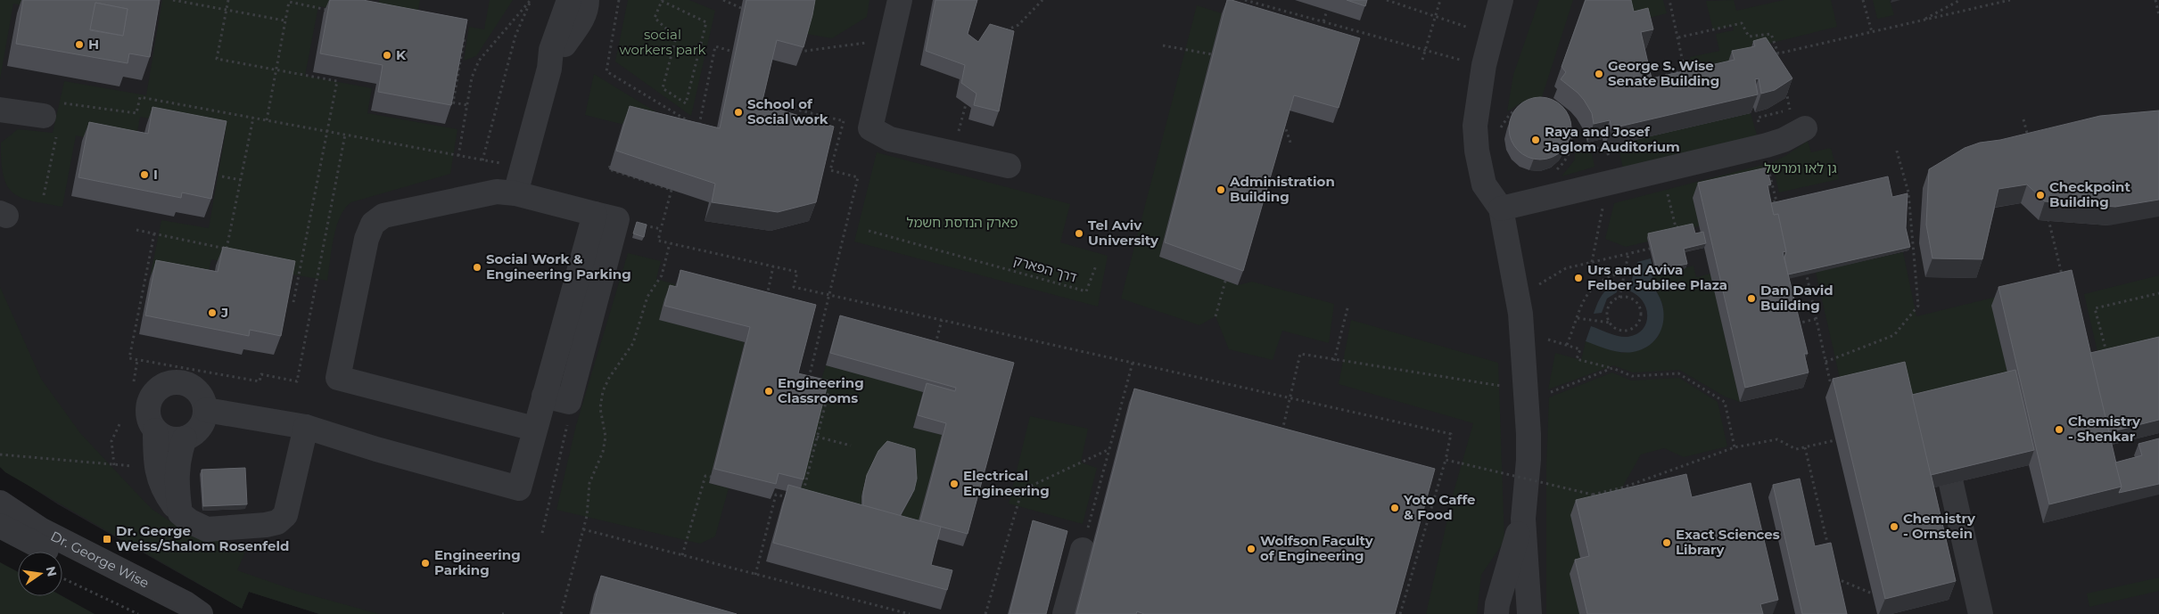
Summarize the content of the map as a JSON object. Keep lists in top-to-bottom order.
{
  "streets": {
    "street": ["Dr. George Wise"],
    "path": ["דרך הפארק"]
  },
  "parks": ["social workers park", "גן לאו ומרשל", "פארק הנדסת חשמל"],
  "places": {
    "other": [
      "H",
      "K",
      "George S. Wise Senate Building",
      "School of Social work",
      "Raya and Josef Jaglom Auditorium",
      "I",
      "Administration Building",
      "Checkpoint Building",
      "Tel Aviv University",
      "Social Work & Engineering Parking",
      "Urs and Aviva Felber Jubilee Plaza",
      "Dan David Building",
      "J",
      "Engineering Classrooms",
      "Chemistry - Shenkar",
      "Electrical Engineering",
      "Yoto Caffe & Food",
      "Chemistry - Ornstein",
      "Exact Sciences Library",
      "Wolfson Faculty of Engineering",
      "Engineering Parking"
    ],
    "transit": ["Dr. George Weiss/Shalom Rosenfeld"]
  },
  "north": "right"
}
